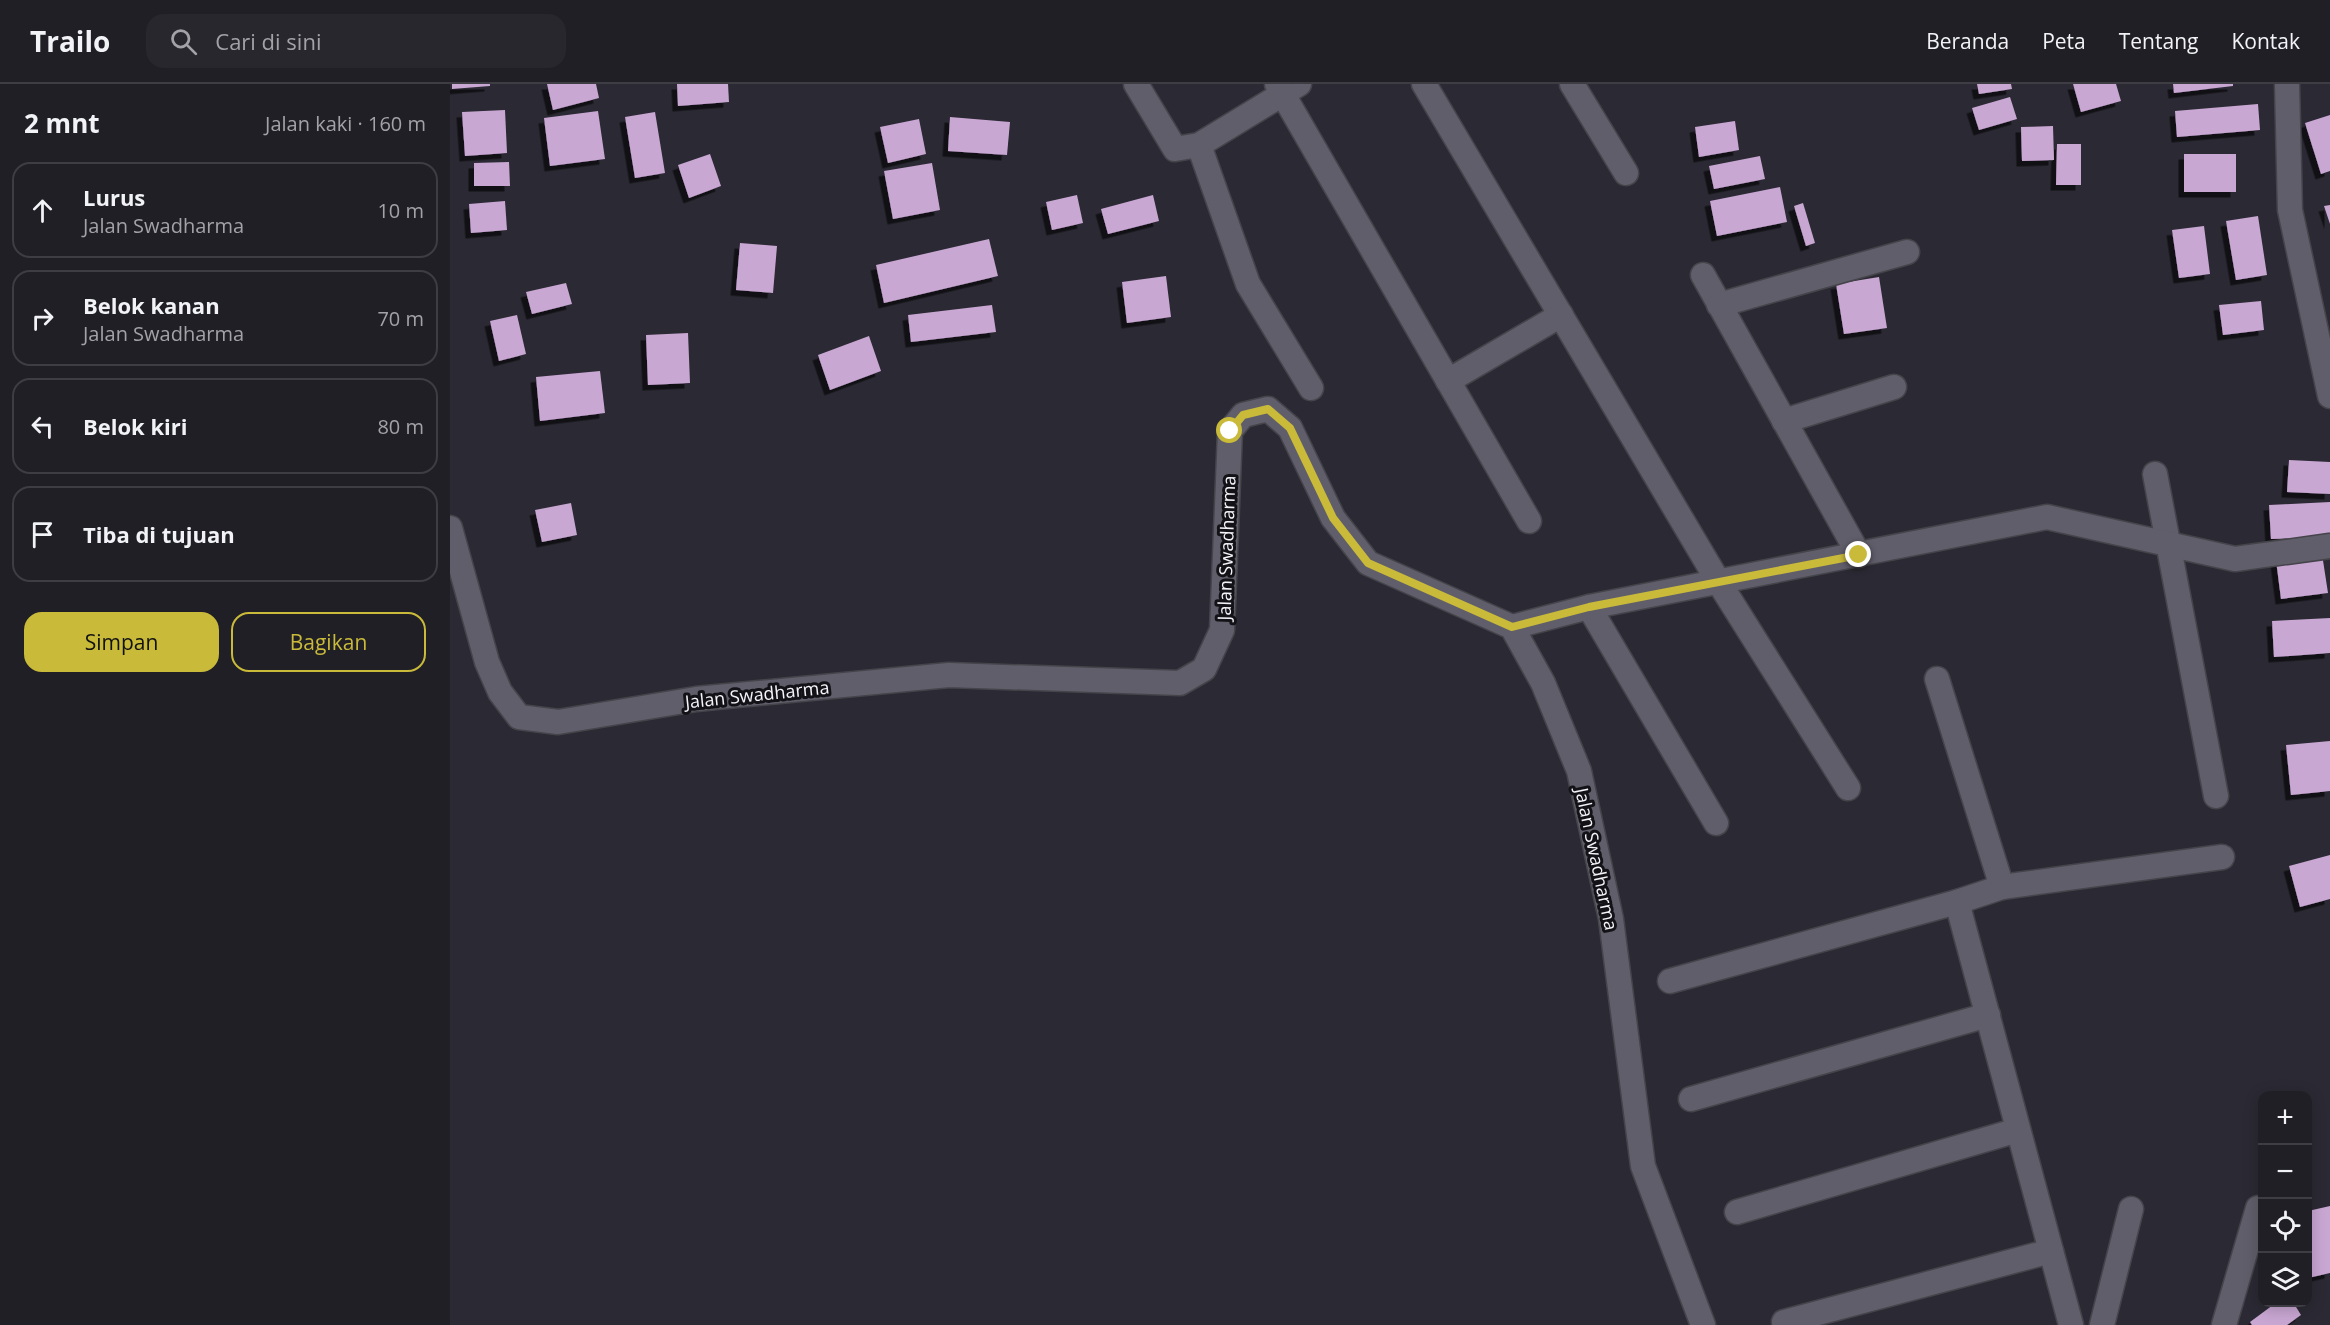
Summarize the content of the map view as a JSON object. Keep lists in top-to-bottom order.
{
  "streets": {
    "street": ["Jalan Swadharma"]
  },
  "page": {
    "header": "Trailo",
    "search": "Cari di sini",
    "nav": [
      "Beranda",
      "Peta",
      "Tentang",
      "Kontak"
    ],
    "heading": ["2 mnt", "Jalan kaki · 160 m"],
    "list": [
      ["Lurus", "Jalan Swadharma", "10 m"],
      ["Belok kanan", "Jalan Swadharma", "70 m"],
      ["Belok kiri", "80 m"],
      "Tiba di tujuan"
    ],
    "buttons": ["Simpan", "Bagikan"],
    "map_buttons": ["+", "−"]
  }
}
